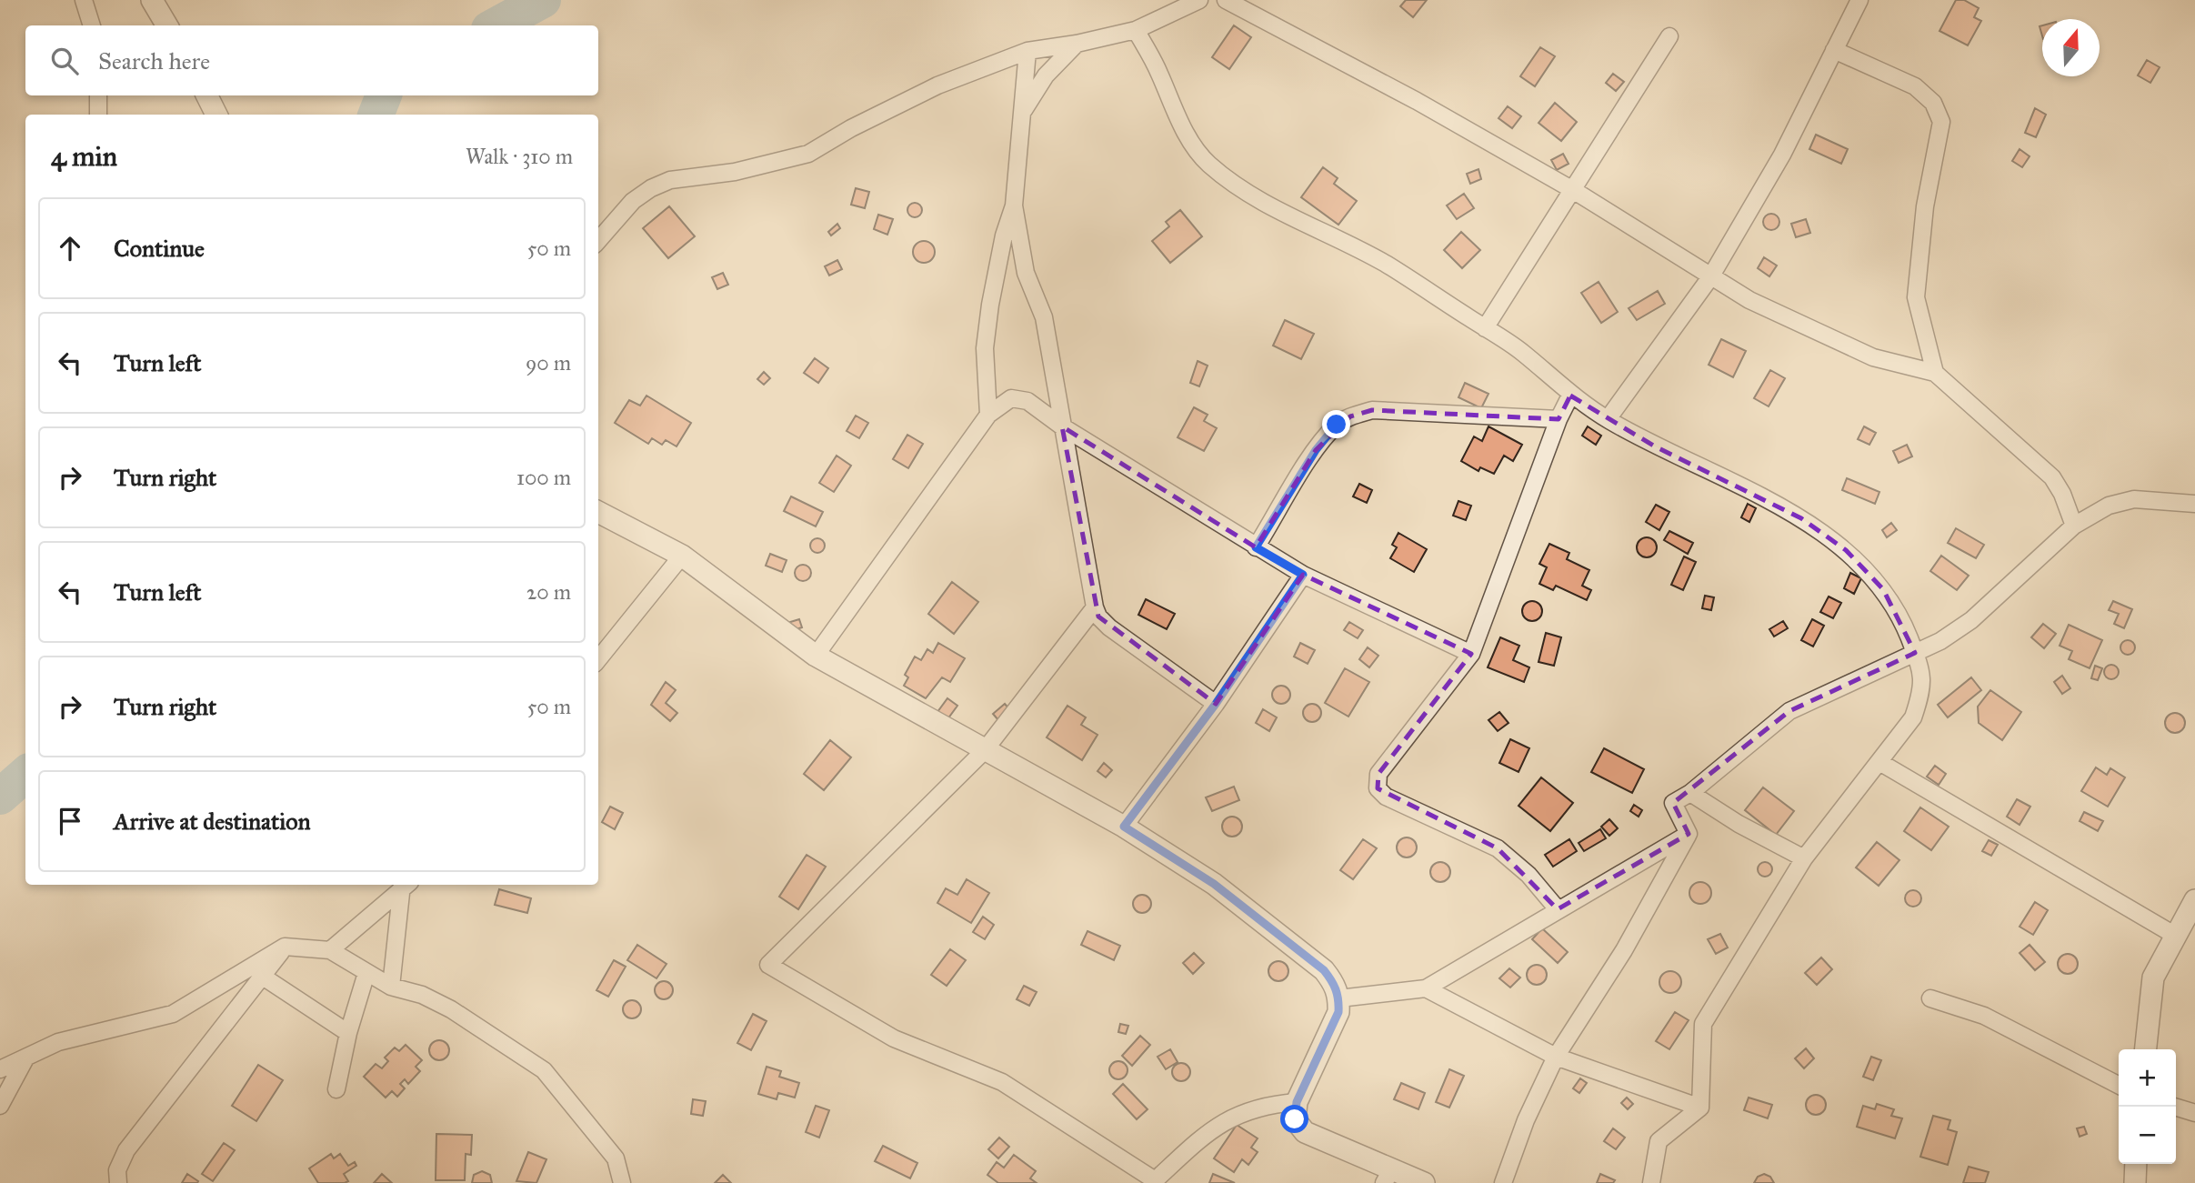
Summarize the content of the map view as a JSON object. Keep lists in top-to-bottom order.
{
  "north": "top",
  "page": {
    "search": "Search here",
    "heading": ["4 min", "Walk · 310 m"],
    "list": [
      ["Continue", "50 m"],
      ["Turn left", "90 m"],
      ["Turn right", "100 m"],
      ["Turn left", "20 m"],
      ["Turn right", "50 m"],
      "Arrive at destination"
    ],
    "map_buttons": ["+", "−"]
  }
}
